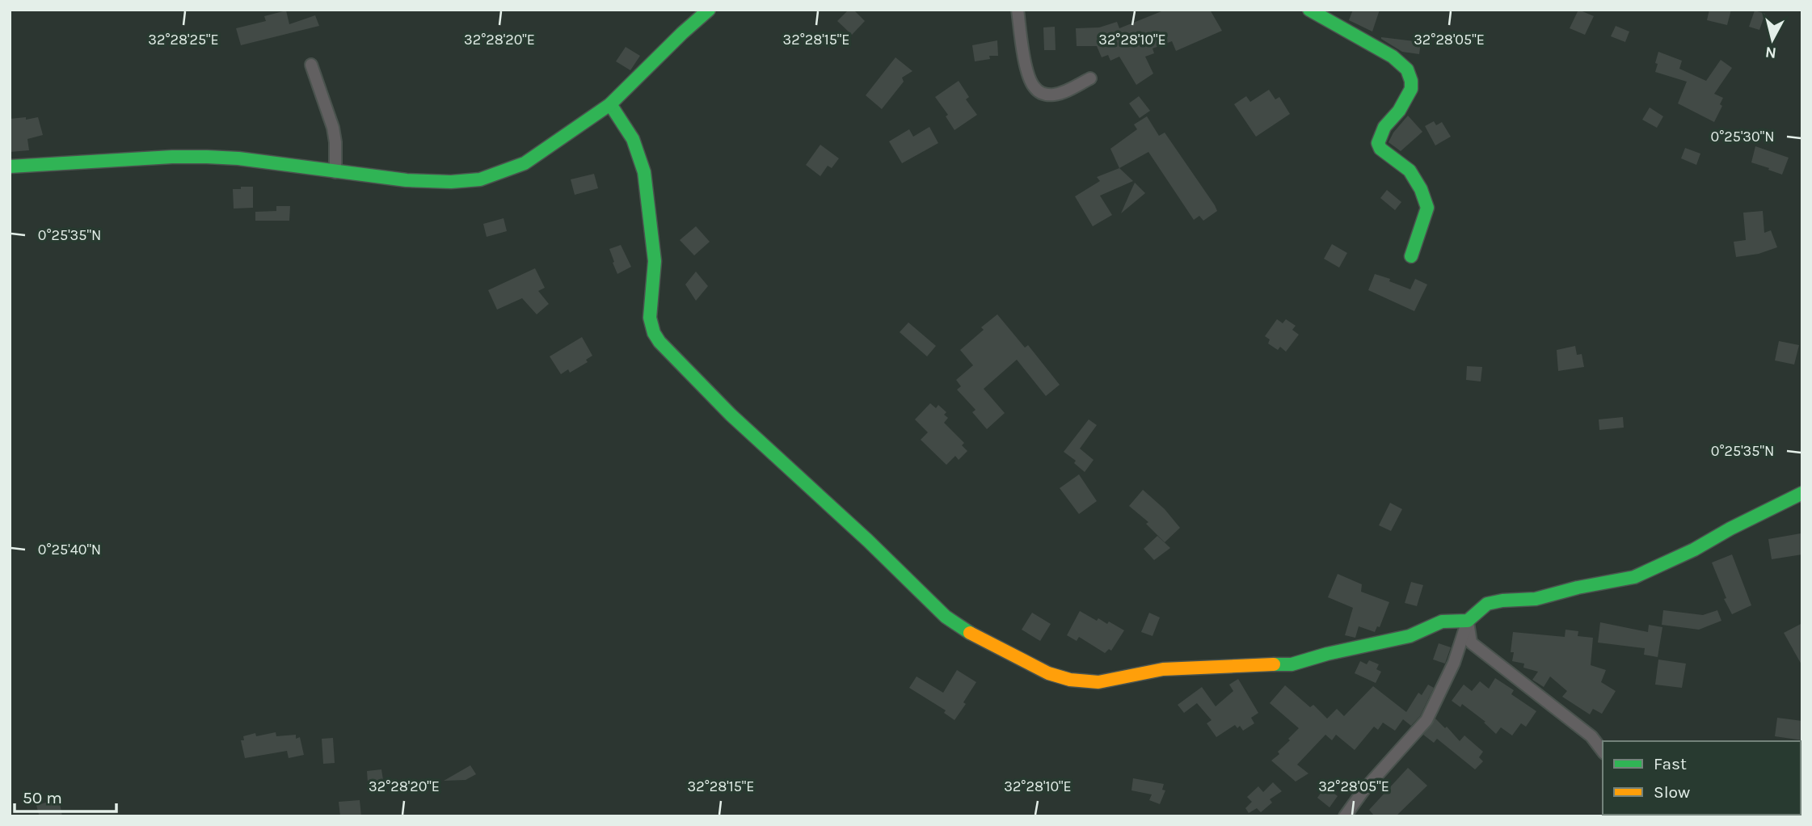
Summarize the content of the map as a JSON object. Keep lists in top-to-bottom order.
{
  "legend": ["Fast", "Slow"],
  "scale_bar": "50 m",
  "north": "bottom",
  "coordinates": [
    "32°28'25\"E",
    "32°28'20\"E",
    "32°28'15\"E",
    "32°28'10\"E",
    "32°28'05\"E",
    "0°25'30\"N",
    "0°25'35\"N",
    "0°25'40\"N"
  ]
}
